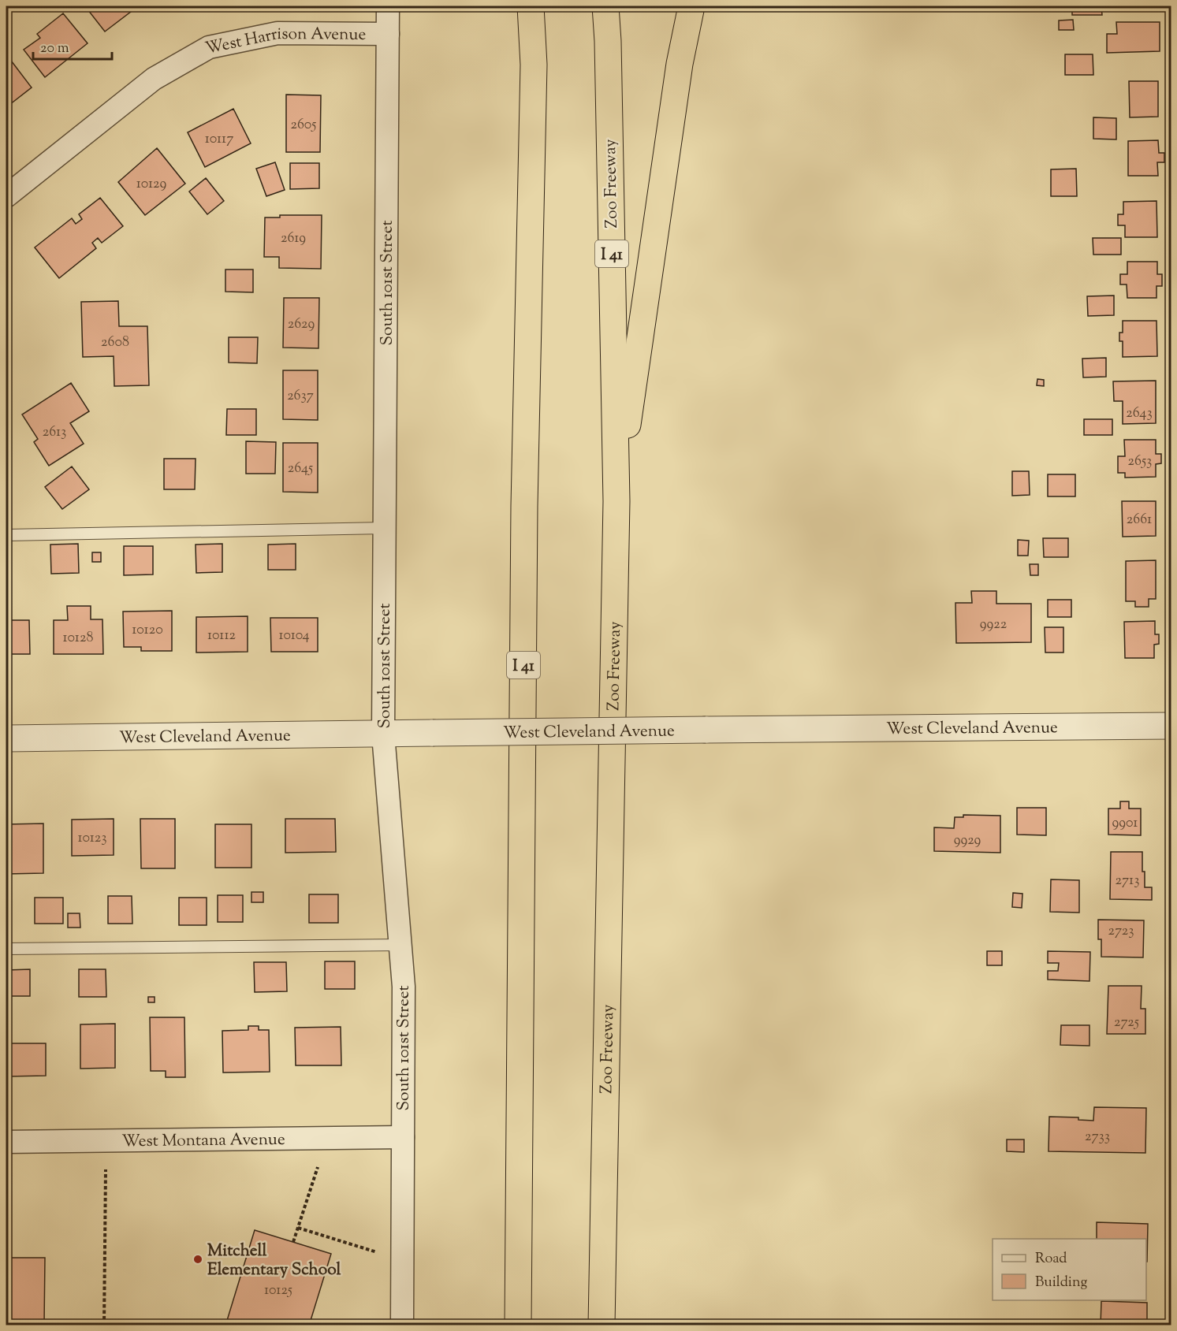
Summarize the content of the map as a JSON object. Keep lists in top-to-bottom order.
{
  "streets": {
    "highway": ["Zoo Freeway", "I 41"],
    "street": [
      "West Harrison Avenue",
      "South 101st Street",
      "West Cleveland Avenue",
      "West Montana Avenue"
    ]
  },
  "crossings": [
    ["West Harrison Avenue", "South 101st Street"],
    ["South 101st Street", "West Cleveland Avenue"],
    ["South 101st Street", "West Montana Avenue"]
  ],
  "places": ["Mitchell Elementary School"],
  "house_numbers": [
    "2605",
    "10117",
    "10129",
    "2619",
    "2629",
    "2608",
    "2637",
    "2643",
    "2613",
    "2653",
    "2645",
    "2661",
    "9922",
    "10120",
    "10112",
    "10104",
    "10128",
    "9901",
    "10123",
    "9929",
    "2713",
    "2723",
    "2725",
    "2733",
    "10125"
  ],
  "legend": ["Road", "Building"],
  "scale_bar": "20 m"
}
